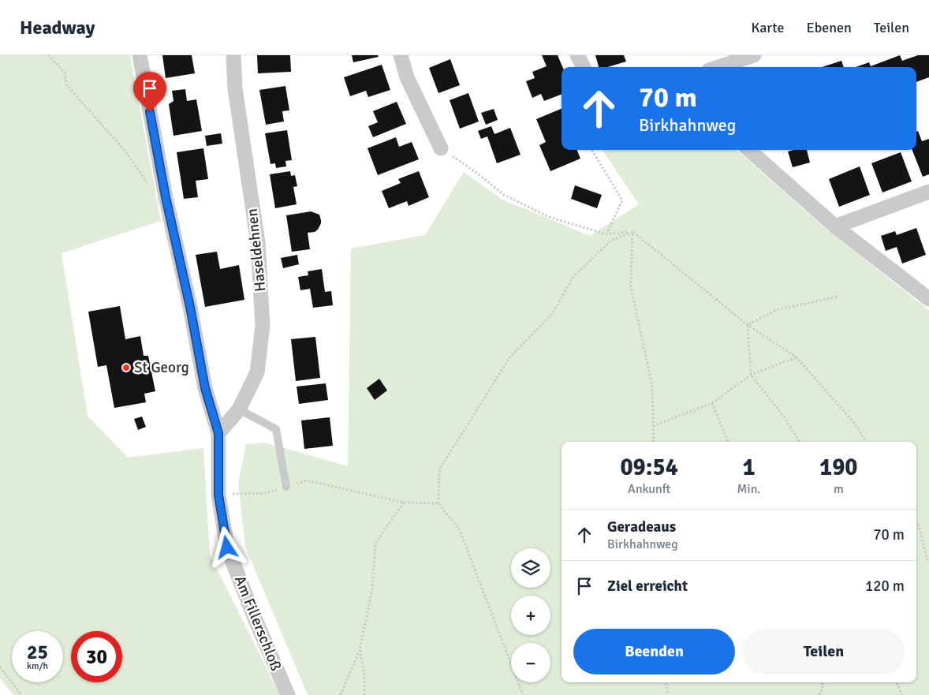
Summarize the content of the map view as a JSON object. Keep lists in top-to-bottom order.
{
  "streets": {
    "street": ["Haseldehnen", "Am Fillerschloß"]
  },
  "crossings": [
    ["Haseldehnen", "Am Fillerschloß"]
  ],
  "places": ["St Georg"],
  "page": {
    "header": "Headway",
    "nav": ["Karte", "Ebenen", "Teilen"],
    "turn": ["70 m", "Birkhahnweg"],
    "eta": [
      "09:54",
      "Ankunft",
      "1",
      "Min.",
      "190",
      "m"
    ],
    "list": [
      {
        "name": "Geradeaus",
        "note": "Birkhahnweg",
        "value": "70 m"
      },
      {
        "name": "Ziel erreicht",
        "value": "120 m"
      }
    ],
    "map_buttons": ["+", "−"],
    "buttons": ["Beenden", "Teilen"],
    "speed": "25 km/h",
    "limit": "30"
  }
}
